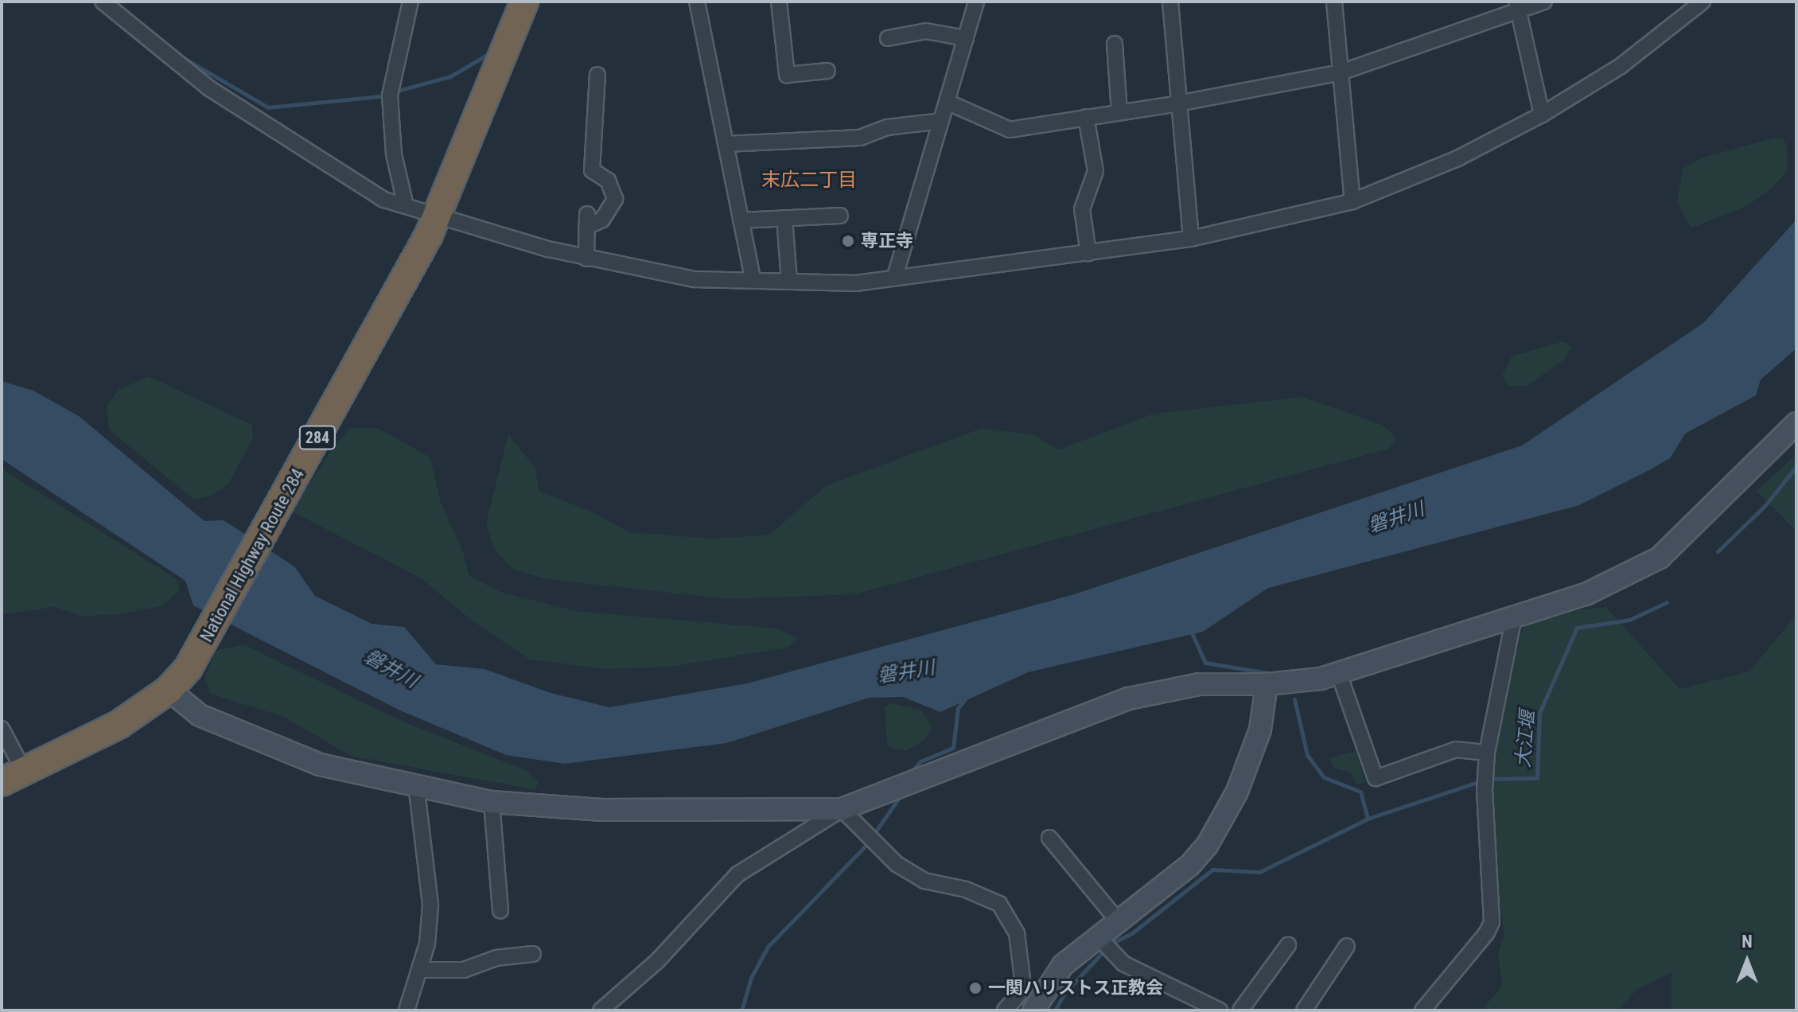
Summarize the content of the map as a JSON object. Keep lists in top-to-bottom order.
{
  "streets": {
    "highway": ["284", "National Highway Route 284"]
  },
  "districts": ["末広二丁目"],
  "water": ["磐井川", "大江堰"],
  "places": ["専正寺", "一関ハリストス正教会"],
  "north": "top"
}
